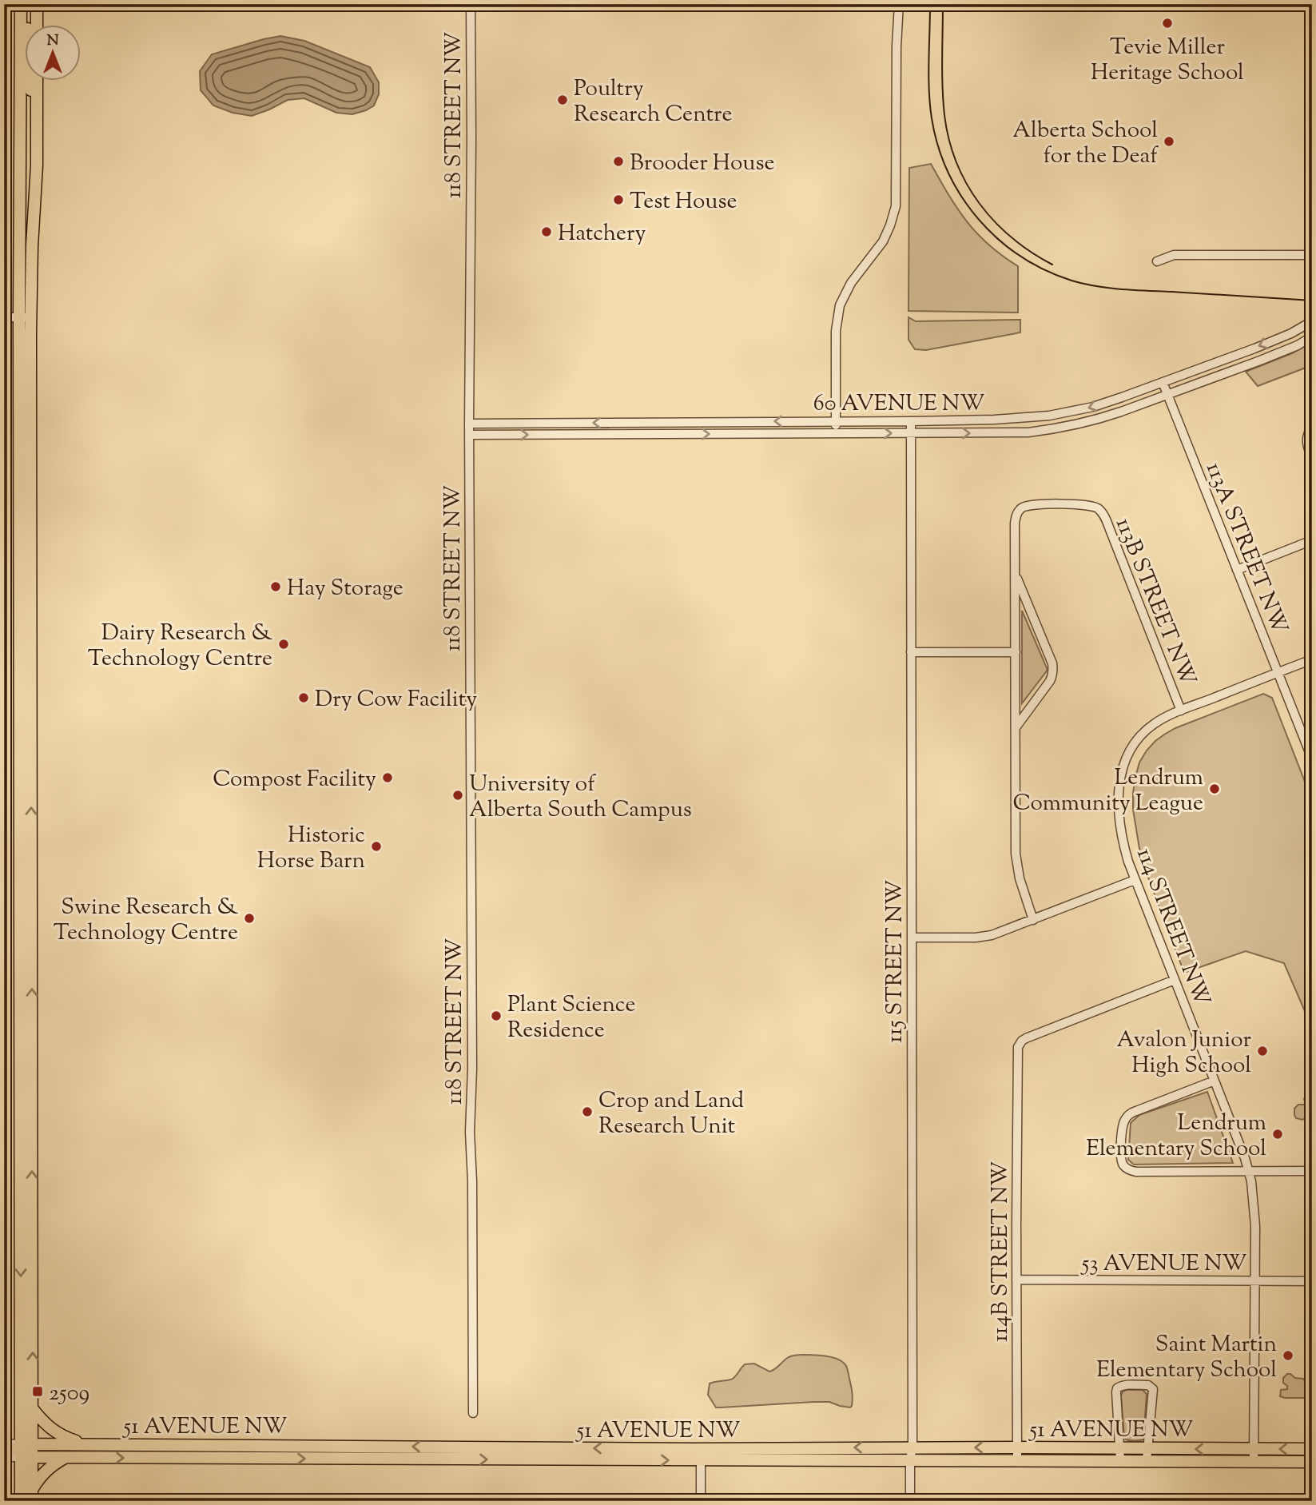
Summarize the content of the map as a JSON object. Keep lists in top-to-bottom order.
{
  "streets": {
    "main road": ["51 AVENUE NW"],
    "street": [
      "118 STREET NW",
      "60 AVENUE NW",
      "113A STREET NW",
      "113B STREET NW",
      "114 STREET NW",
      "115 STREET NW",
      "114B STREET NW",
      "53 AVENUE NW"
    ]
  },
  "crossings": [
    ["118 STREET NW", "60 AVENUE NW"],
    ["60 AVENUE NW", "113A STREET NW"],
    ["60 AVENUE NW", "115 STREET NW"],
    ["113A STREET NW", "114 STREET NW"],
    ["113B STREET NW", "114 STREET NW"],
    ["114 STREET NW", "114B STREET NW"],
    ["114 STREET NW", "53 AVENUE NW"],
    ["114 STREET NW", "51 AVENUE NW"],
    ["115 STREET NW", "51 AVENUE NW"],
    ["114B STREET NW", "53 AVENUE NW"],
    ["114B STREET NW", "51 AVENUE NW"]
  ],
  "places": {
    "other": [
      "Tevie Miller Heritage School",
      "Poultry Research Centre",
      "Alberta School for the Deaf",
      "Brooder House",
      "Test House",
      "Hatchery",
      "Hay Storage",
      "Dairy Research & Technology Centre",
      "Dry Cow Facility",
      "Compost Facility",
      "Lendrum Community League",
      "University of Alberta South Campus",
      "Historic Horse Barn",
      "Swine Research & Technology Centre",
      "Plant Science Residence",
      "Avalon Junior High School",
      "Crop and Land Research Unit",
      "Lendrum Elementary School",
      "Saint Martin Elementary School"
    ],
    "transit": ["2509"]
  },
  "north": "top"
}
